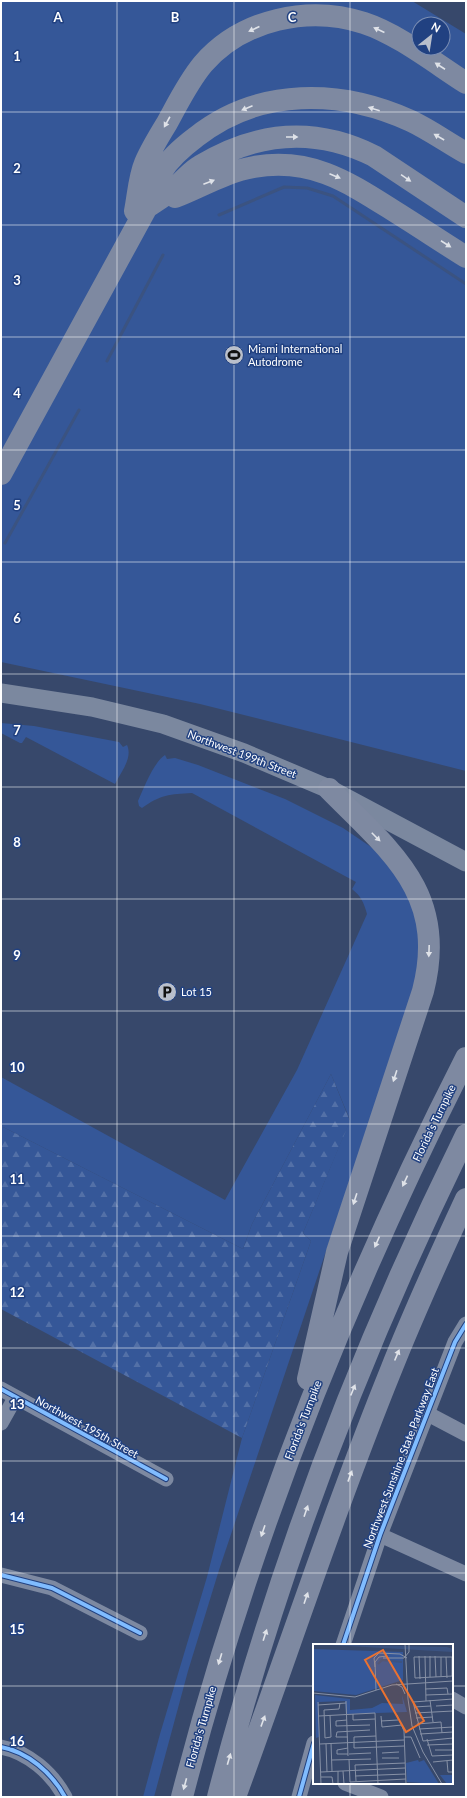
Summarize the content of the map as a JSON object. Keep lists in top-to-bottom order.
{
  "streets": {
    "highway": ["Florida's Turnpike"],
    "main road": ["Northwest 199th Street"],
    "street": ["Northwest 195th Street", "Northwest Sunshine State Parkway East"]
  },
  "places": {
    "sports": ["Miami International Autodrome"],
    "parking": ["Lot 15"]
  },
  "north": "top right",
  "grid": {
    "columns": ["A", "B", "C"],
    "rows": [
      "1",
      "2",
      "3",
      "4",
      "5",
      "6",
      "7",
      "8",
      "9",
      "10",
      "11",
      "12",
      "13",
      "14",
      "15",
      "16"
    ]
  }
}
